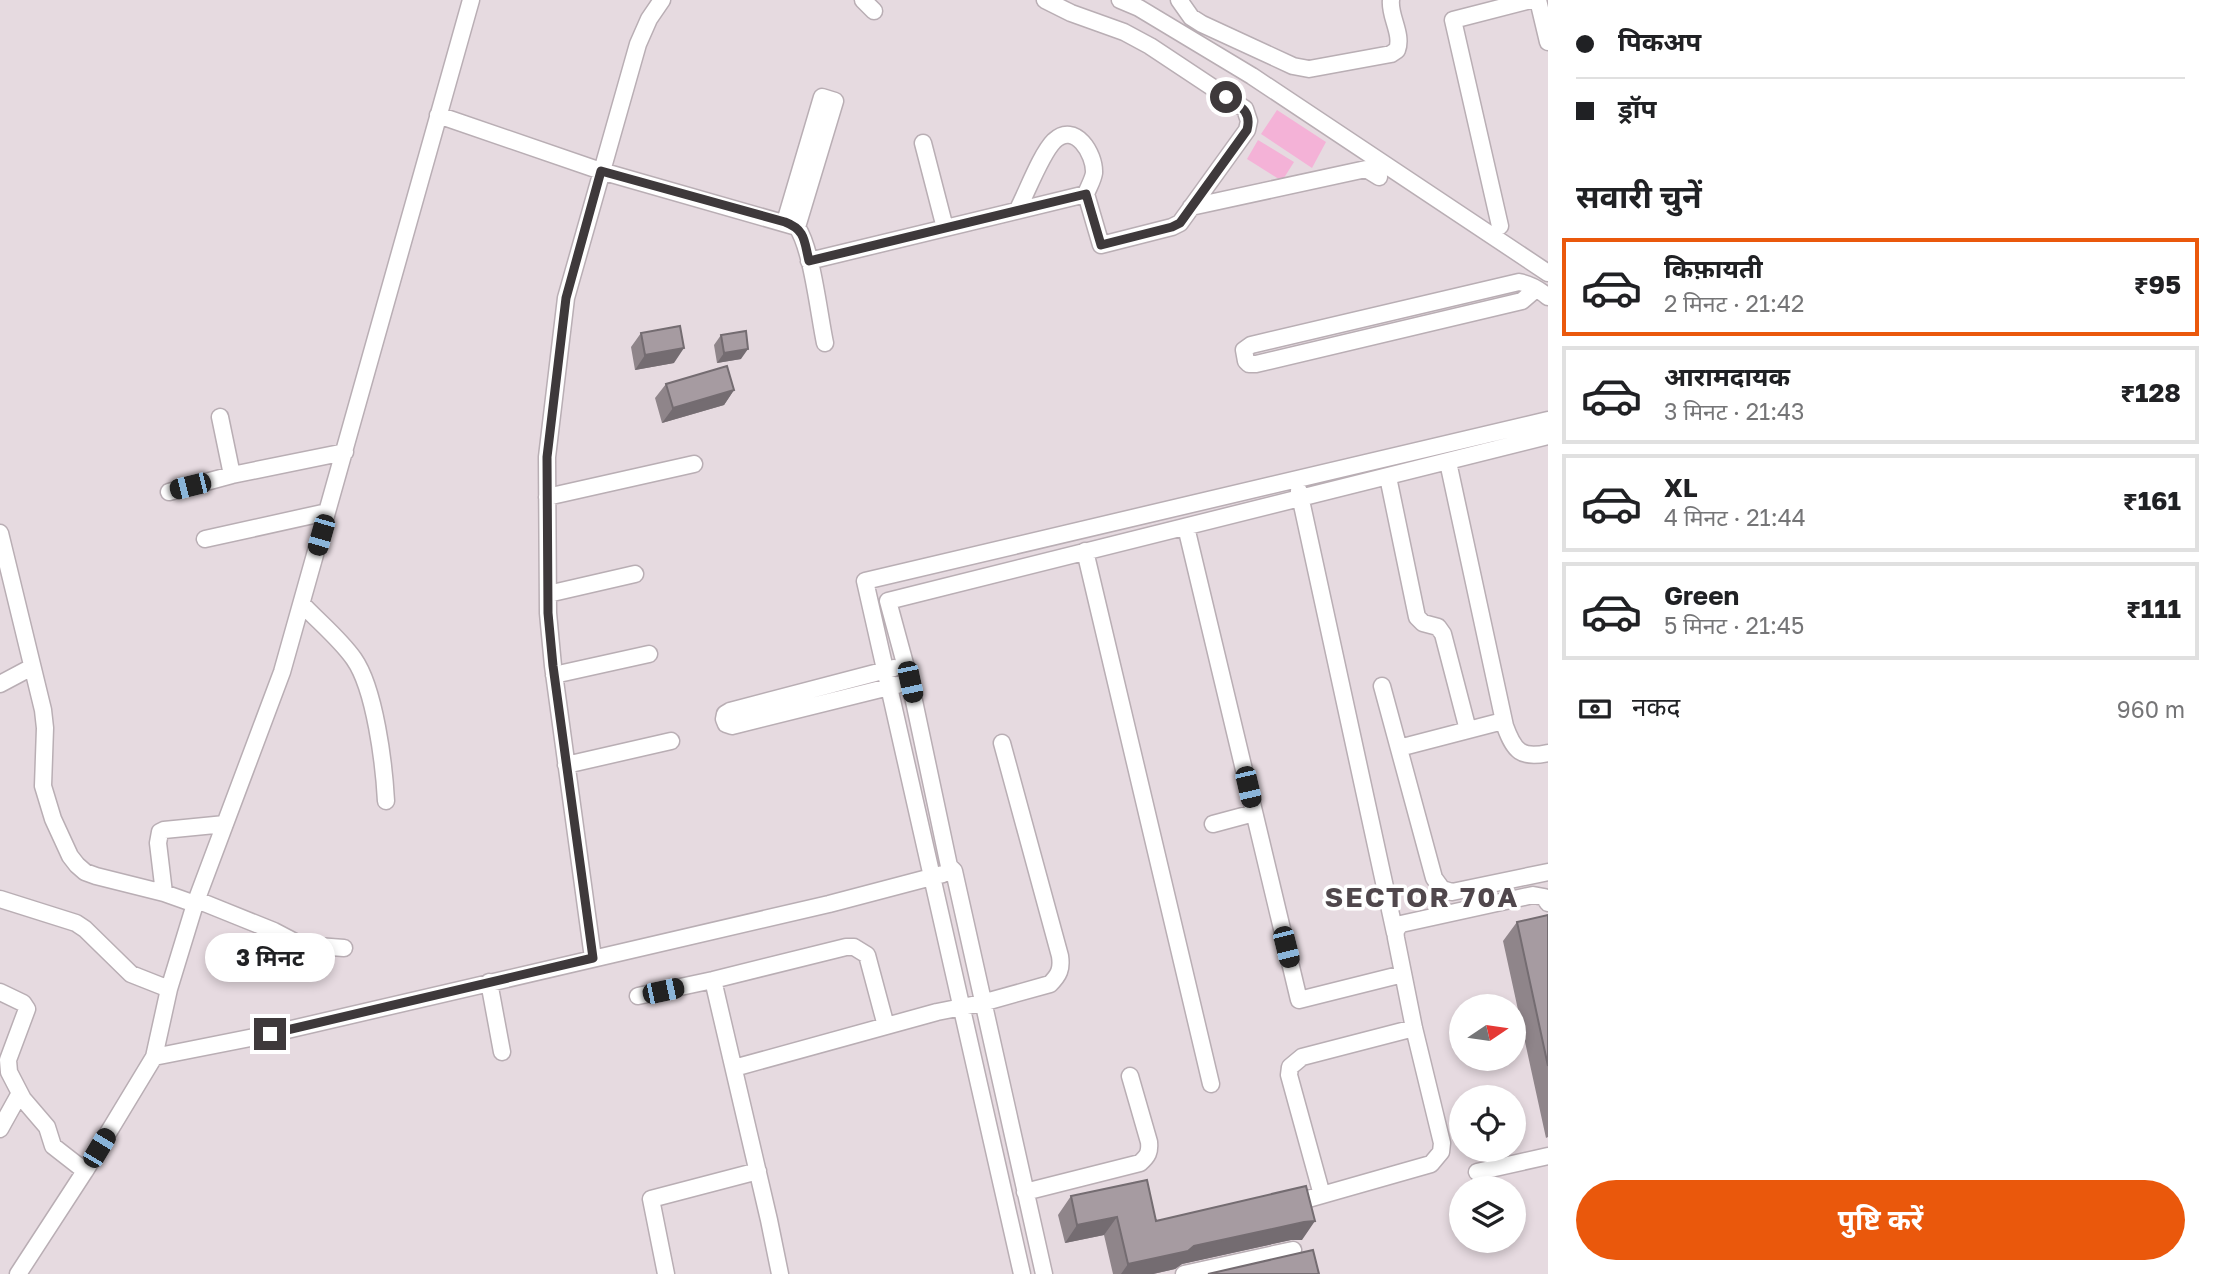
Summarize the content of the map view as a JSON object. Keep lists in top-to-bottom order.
{
  "districts": ["SECTOR 70A"],
  "north": "right",
  "page": {
    "banner": ["पिकअप", "ड्रॉप"],
    "heading": "सवारी चुनें",
    "list": [
      {
        "name": "किफ़ायती",
        "note": "2 मिनट · 21:42",
        "value": "₹95"
      },
      {
        "name": "आरामदायक",
        "note": "3 मिनट · 21:43",
        "value": "₹128"
      },
      {
        "name": "XL",
        "note": "4 मिनट · 21:44",
        "value": "₹161"
      },
      {
        "name": "Green",
        "note": "5 मिनट · 21:45",
        "value": "₹111"
      }
    ],
    "pay": ["नकद", "960 m"],
    "bubble": "3 मिनट",
    "buttons": "पुष्टि करें"
  }
}
